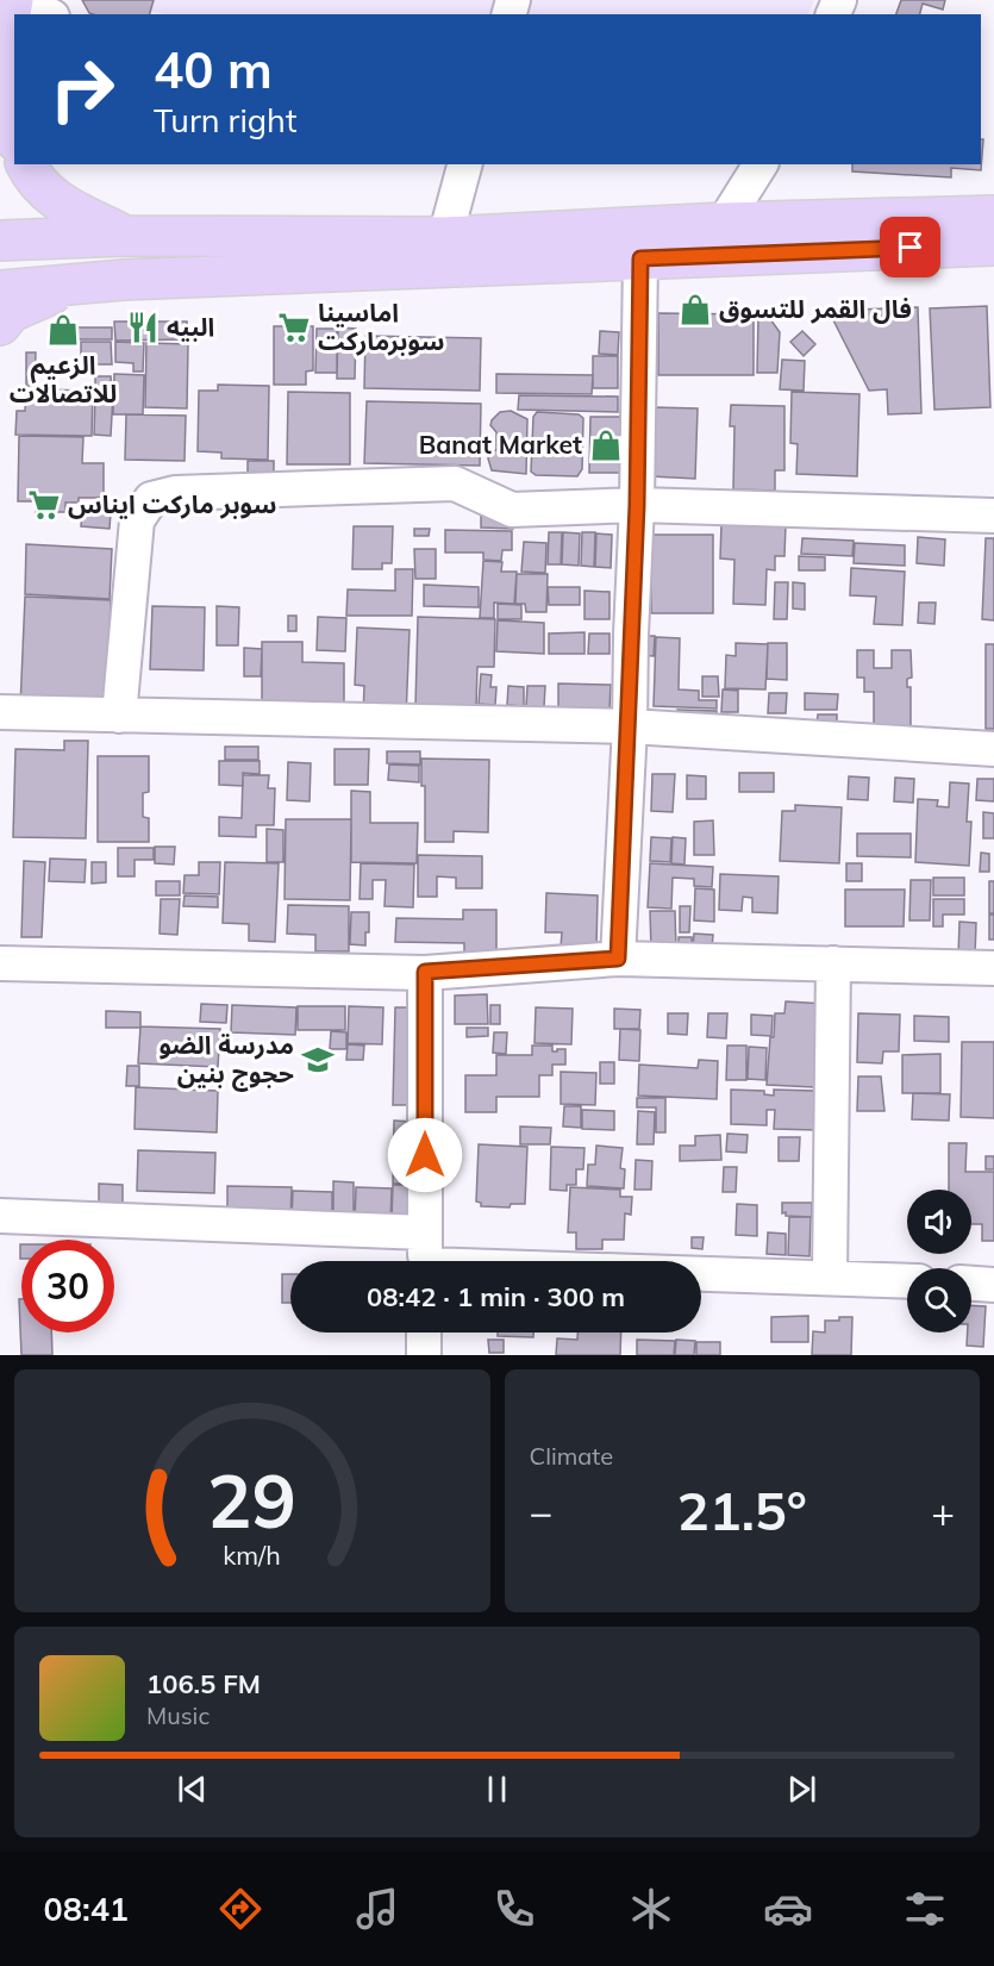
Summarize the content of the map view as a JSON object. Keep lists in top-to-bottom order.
{
  "places": {
    "shop": ["فال القمر للتسوق", "الزعيم للاتصالات", "Banat Market"],
    "restaurant": ["البيه"],
    "supermarket": ["اماسينا سوبرماركت", "سوبر ماركت ايناس"],
    "school or university": ["مدرسة الضو حجوج بنين"]
  },
  "page": {
    "turn": ["40 m", "Turn right"],
    "limit": "30",
    "trip": "08:42 · 1 min · 300 m",
    "tile": "Climate",
    "heat": ["−", "21.5°", "+"],
    "song": ["106.5 FM", "Music"],
    "tabs": "08:41",
    "gauge": ["29", "km/h"]
  }
}
